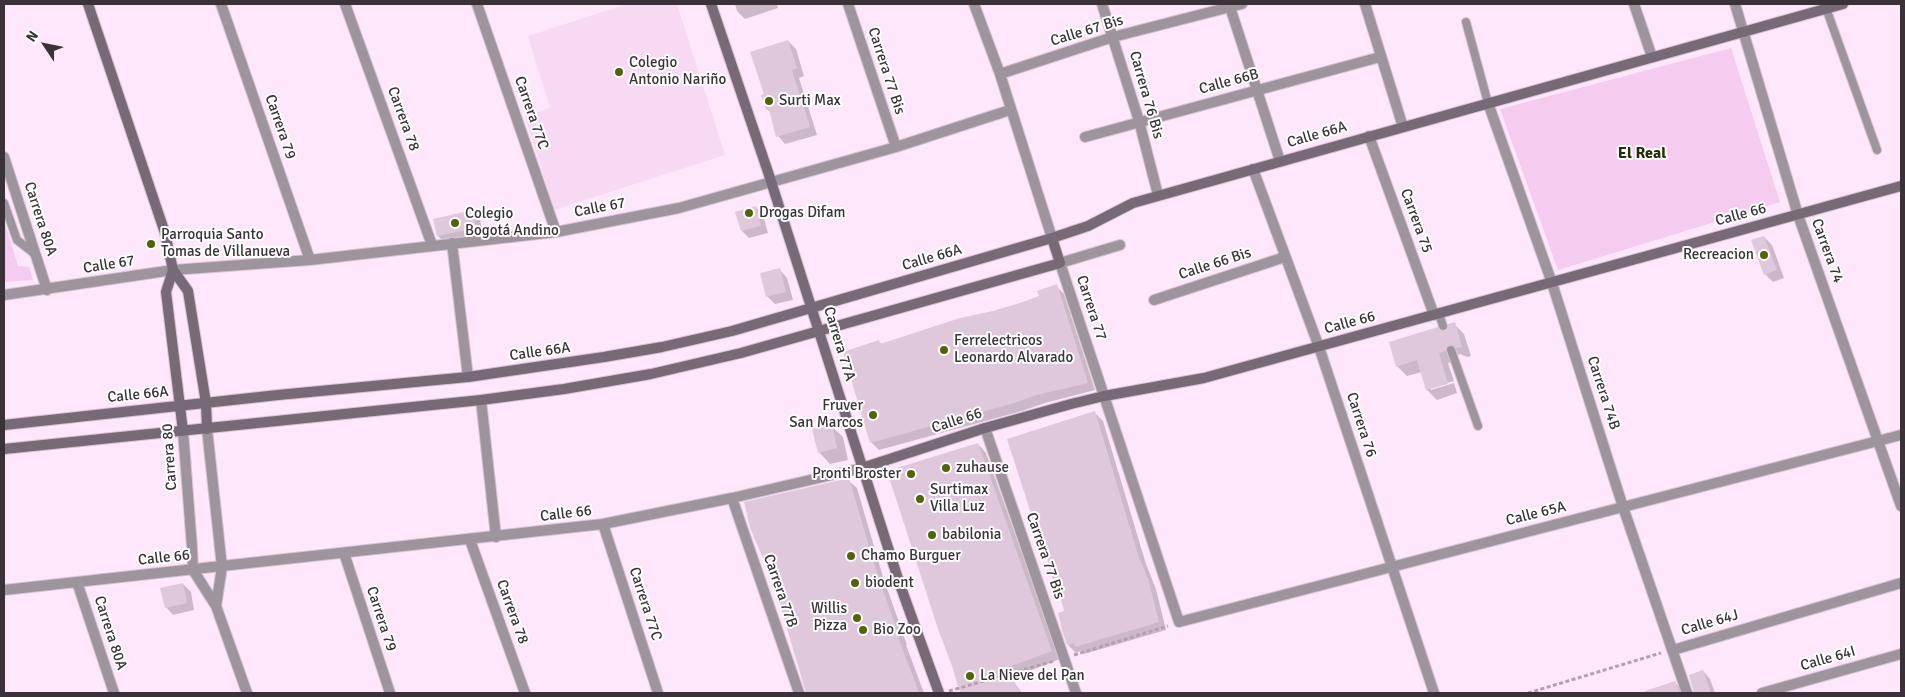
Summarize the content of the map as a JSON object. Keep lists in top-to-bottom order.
{
  "streets": {
    "street": [
      "Calle 67 Bis",
      "Carrera 77 Bis",
      "Calle 66B",
      "Carrera 76 Bis",
      "Carrera 77C",
      "Carrera 78",
      "Carrera 79",
      "Calle 66A",
      "Calle 67",
      "Calle 66",
      "Carrera 80A",
      "Carrera 75",
      "Carrera 74",
      "Calle 66 Bis",
      "Carrera 77",
      "Carrera 77A",
      "Carrera 74B",
      "Carrera 76",
      "Carrera 80",
      "Calle 65A",
      "Carrera 77B",
      "Calle 64J",
      "Calle 64I"
    ]
  },
  "crossings": [
    ["Calle 67 Bis", "Carrera 76 Bis"],
    ["Calle 67 Bis", "Carrera 77"],
    ["Carrera 77 Bis", "Calle 67"],
    ["Carrera 77 Bis", "Calle 66"],
    ["Calle 66B", "Carrera 76 Bis"],
    ["Carrera 76 Bis", "Calle 66A"],
    ["Carrera 77C", "Calle 67"],
    ["Carrera 77C", "Calle 66"],
    ["Carrera 78", "Calle 67"],
    ["Carrera 78", "Calle 66"],
    ["Carrera 79", "Calle 67"],
    ["Carrera 79", "Calle 66"],
    ["Calle 66A", "Carrera 75"],
    ["Calle 66A", "Carrera 74"],
    ["Calle 66A", "Carrera 77"],
    ["Calle 66A", "Carrera 77A"],
    ["Calle 66A", "Carrera 74B"],
    ["Calle 66A", "Carrera 76"],
    ["Calle 66A", "Carrera 80"],
    ["Calle 67", "Carrera 80A"],
    ["Calle 67", "Carrera 77"],
    ["Calle 67", "Carrera 77A"],
    ["Calle 67", "Carrera 80"],
    ["Calle 66", "Carrera 80A"],
    ["Calle 66", "Carrera 75"],
    ["Calle 66", "Carrera 74"],
    ["Calle 66", "Carrera 77"],
    ["Calle 66", "Carrera 77A"],
    ["Calle 66", "Carrera 74B"],
    ["Calle 66", "Carrera 76"],
    ["Calle 66", "Carrera 80"],
    ["Calle 66", "Carrera 77B"],
    ["Carrera 74", "Calle 65A"],
    ["Calle 66 Bis", "Carrera 76"],
    ["Carrera 77", "Calle 65A"],
    ["Carrera 74B", "Calle 65A"],
    ["Carrera 74B", "Calle 64J"],
    ["Carrera 76", "Calle 65A"]
  ],
  "districts": ["El Real"],
  "places": [
    "Colegio Antonio Nariño",
    "Surti Max",
    "Drogas Difam",
    "Colegio Bogotá Andino",
    "Parroquia Santo Tomas de Villanueva",
    "Recreacion",
    "Ferrelectricos Leonardo Alvarado",
    "Fruver San Marcos",
    "zuhause",
    "Pronti Broster",
    "Surtimax Villa Luz",
    "babilonia",
    "Chamo Burguer",
    "biodent",
    "Willis Pizza",
    "Bio Zoo",
    "La Nieve del Pan"
  ],
  "north": "top left"
}
